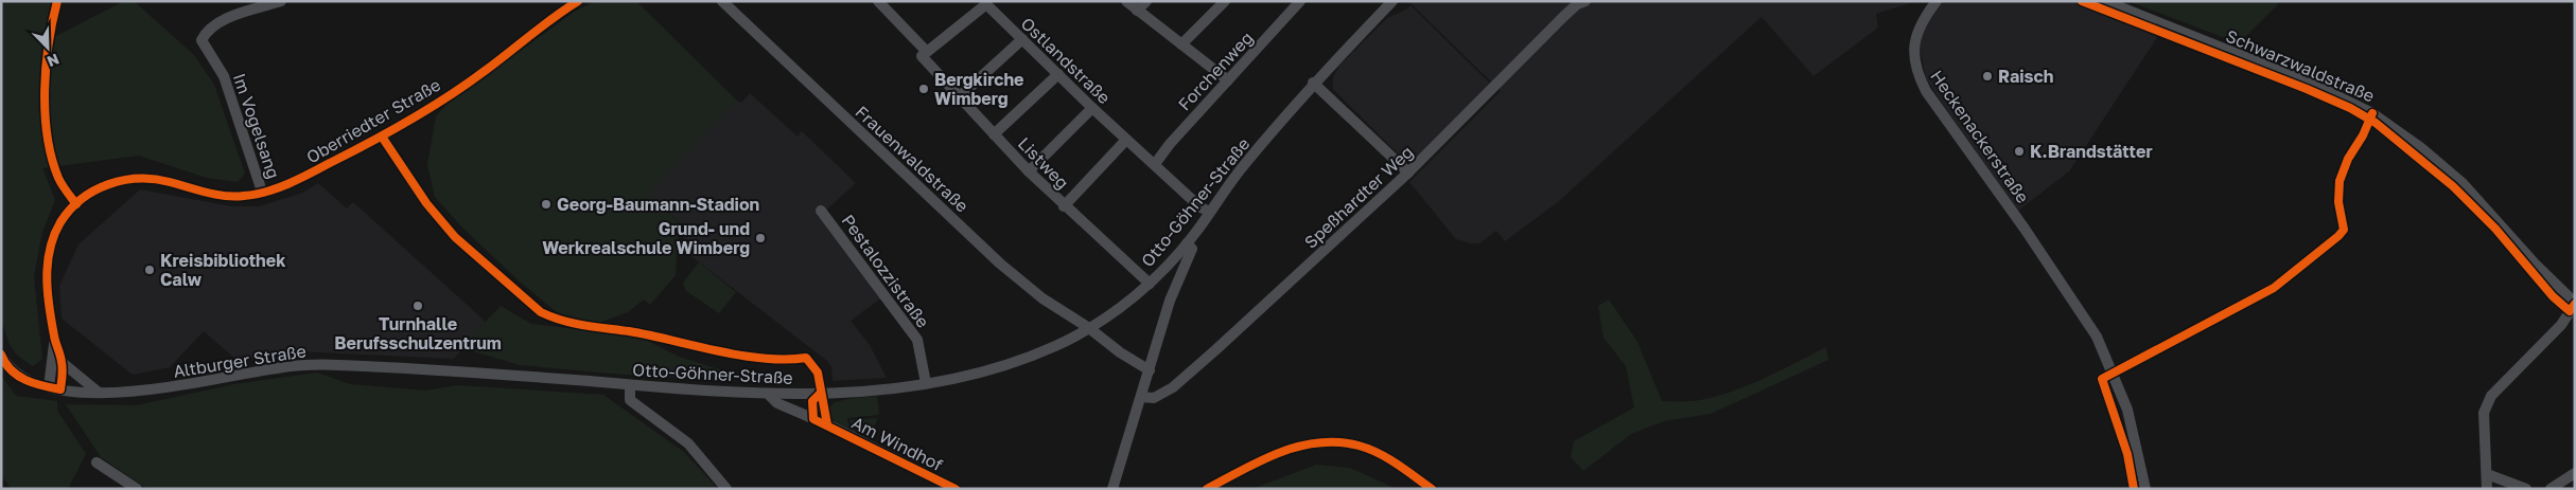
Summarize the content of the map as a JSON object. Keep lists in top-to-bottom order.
{
  "streets": {
    "street": [
      "Ostlandstraße",
      "Schwarzwaldstraße",
      "Forchenweg",
      "Oberriedter Straße",
      "Im Vogelsang",
      "Heckenackerstraße",
      "Frauenwaldstraße",
      "Listweg",
      "Speßhardter Weg",
      "Otto-Göhner-Straße",
      "Pestalozzistraße",
      "Altburger Straße",
      "Am Windhof"
    ]
  },
  "crossings": [
    ["Ostlandstraße", "Forchenweg"],
    ["Ostlandstraße", "Otto-Göhner-Straße"],
    ["Oberriedter Straße", "Im Vogelsang"],
    ["Oberriedter Straße", "Altburger Straße"],
    ["Frauenwaldstraße", "Otto-Göhner-Straße"],
    ["Listweg", "Otto-Göhner-Straße"],
    ["Otto-Göhner-Straße", "Pestalozzistraße"],
    ["Otto-Göhner-Straße", "Altburger Straße"],
    ["Otto-Göhner-Straße", "Am Windhof"]
  ],
  "places": [
    "Raisch",
    "Bergkirche Wimberg",
    "K.Brandstätter",
    "Georg-Baumann-Stadion",
    "Grund- und Werkrealschule Wimberg",
    "Kreisbibliothek Calw",
    "Turnhalle Berufsschulzentrum"
  ],
  "north": "bottom right"
}
